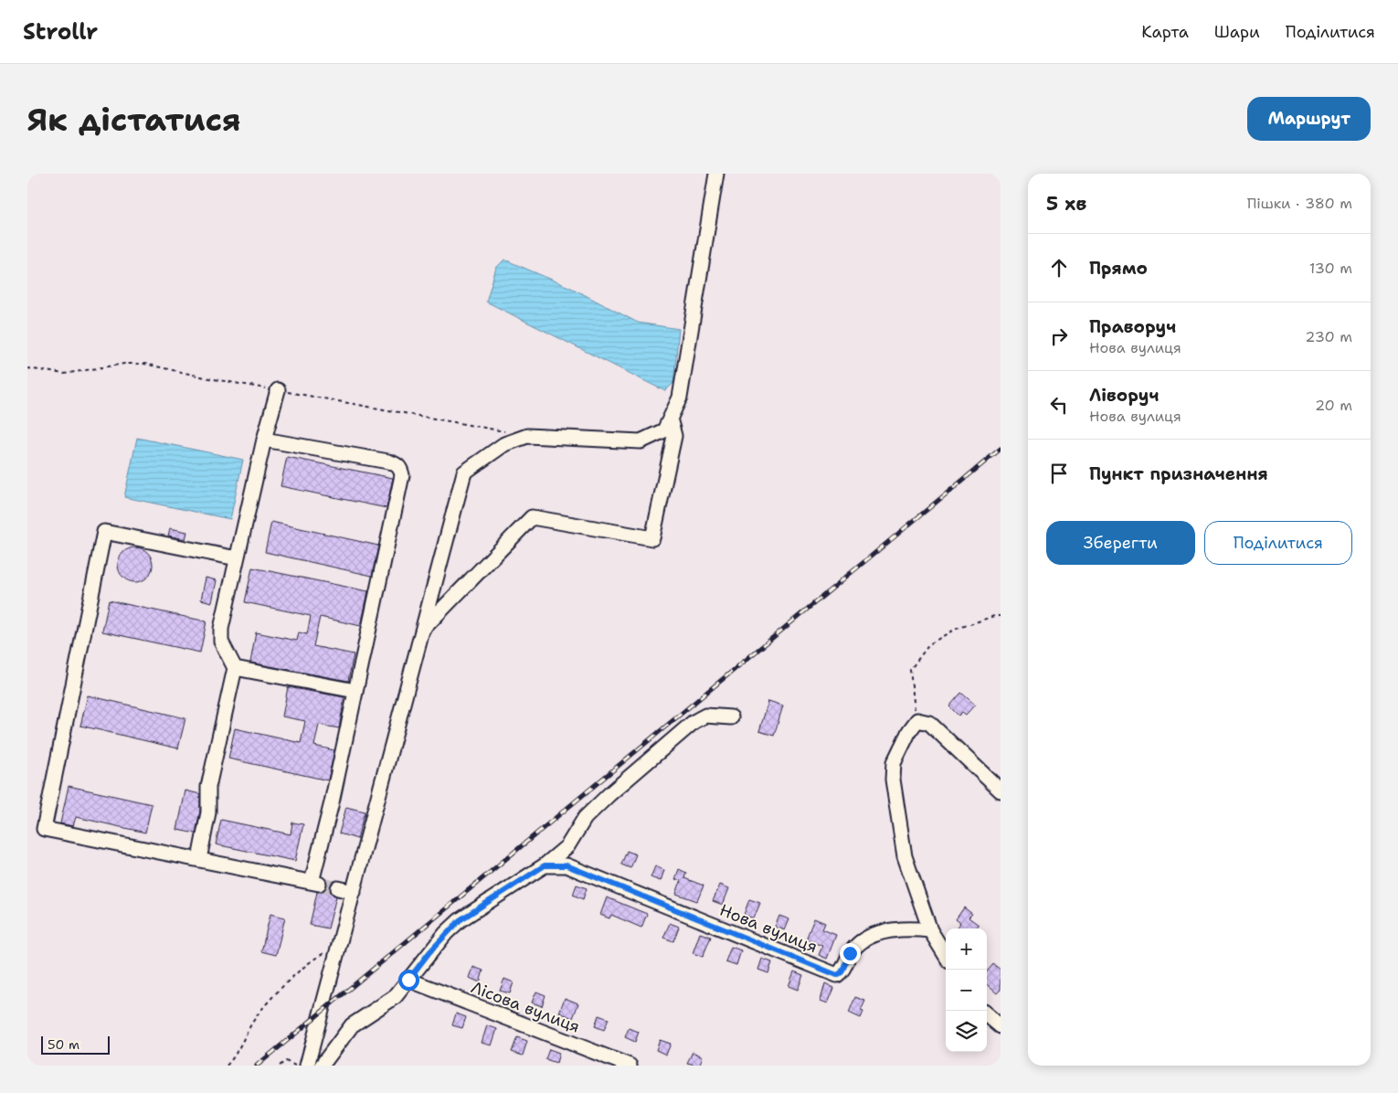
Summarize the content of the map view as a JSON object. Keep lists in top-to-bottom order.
{
  "streets": {
    "street": ["Нова вулиця", "Лісова вулиця"]
  },
  "scale_bar": "50 m",
  "page": {
    "header": "Strollr",
    "nav": ["Карта", "Шари", "Поділитися"],
    "buttons": [
      "Маршрут",
      ["Зберегти", "Поділитися"]
    ],
    "title": "Як дістатися",
    "heading": ["5 хв", "Пішки · 380 m"],
    "list": [
      ["Прямо", "130 m"],
      ["Праворуч", "Нова вулиця", "230 m"],
      ["Ліворуч", "Нова вулиця", "20 m"],
      "Пункт призначення"
    ],
    "map_buttons": ["+", "−"],
    "scale": "50 m"
  }
}
